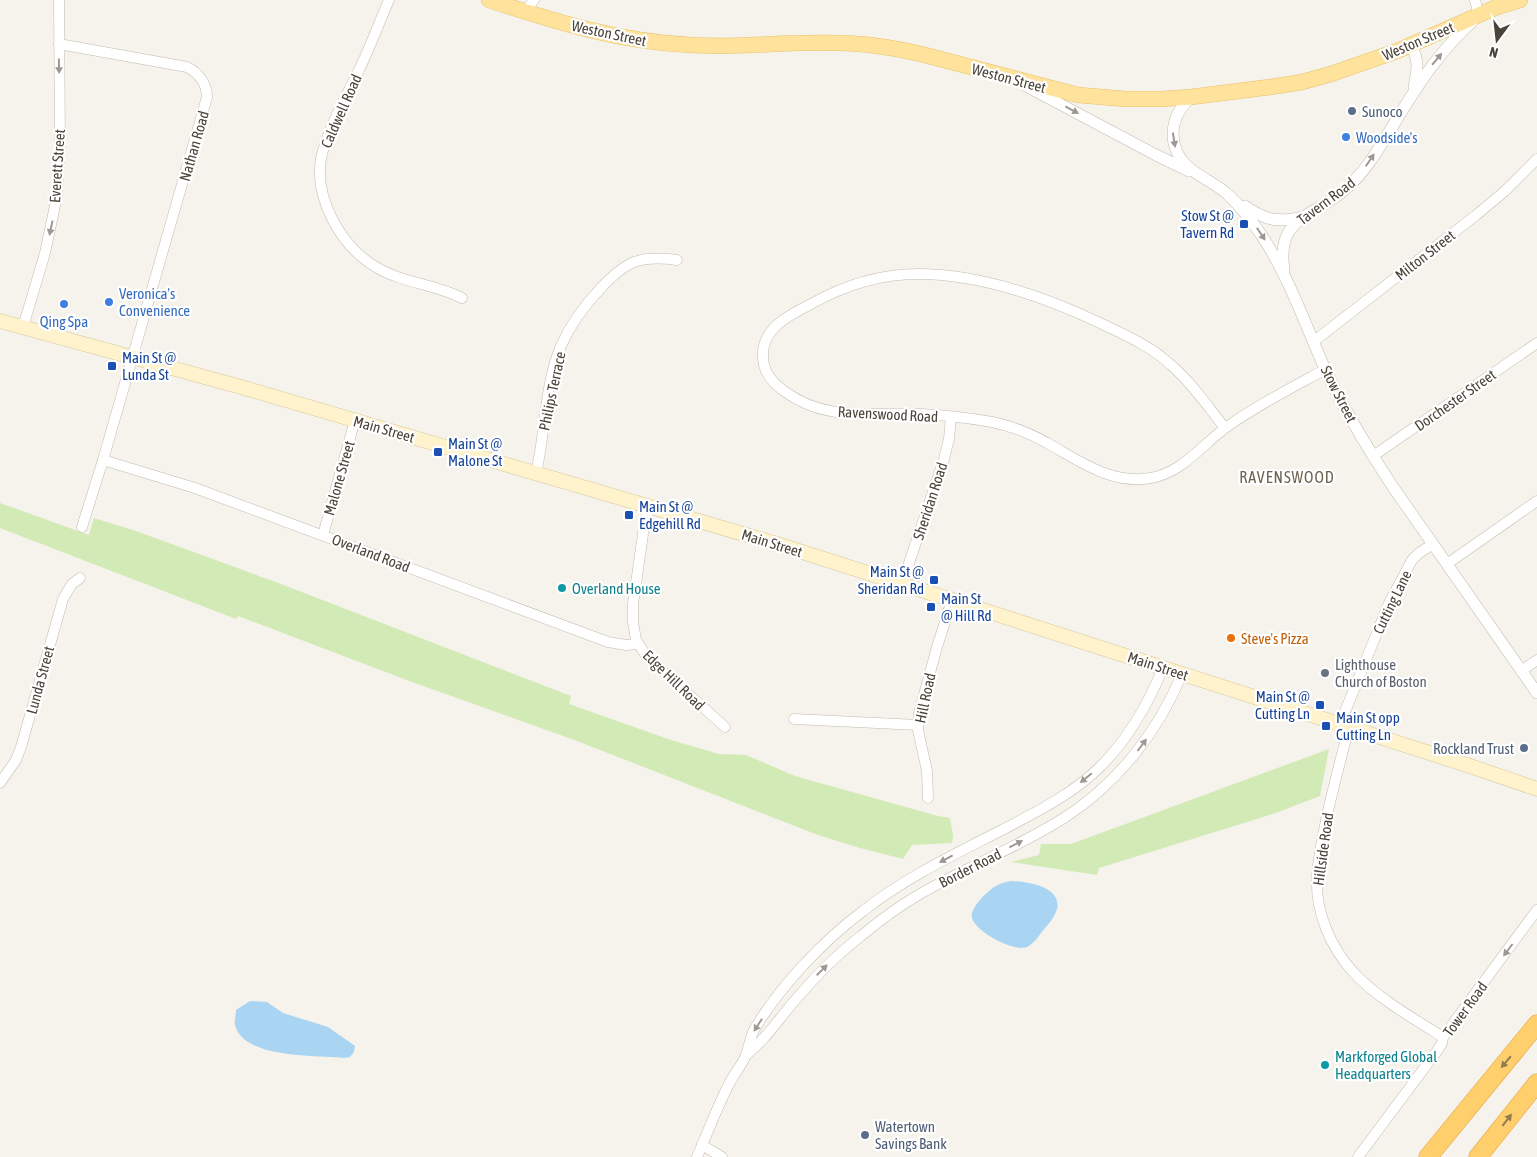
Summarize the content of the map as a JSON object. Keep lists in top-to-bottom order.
{
  "streets": {
    "main road": ["Weston Street", "Main Street"],
    "street": [
      "Caldwell Road",
      "Nathan Road",
      "Everett Street",
      "Tavern Road",
      "Milton Street",
      "Philips Terrace",
      "Stow Street",
      "Dorchester Street",
      "Ravenswood Road",
      "Malone Street",
      "Sheridan Road",
      "Overland Road",
      "Cutting Lane",
      "Lunda Street",
      "Edge Hill Road",
      "Hill Road",
      "Hillside Road",
      "Border Road",
      "Tower Road"
    ]
  },
  "crossings": [
    ["Weston Street", "Tavern Road"],
    ["Weston Street", "Stow Street"],
    ["Nathan Road", "Everett Street"],
    ["Nathan Road", "Main Street"],
    ["Everett Street", "Main Street"],
    ["Tavern Road", "Stow Street"],
    ["Milton Street", "Stow Street"],
    ["Philips Terrace", "Main Street"],
    ["Stow Street", "Dorchester Street"],
    ["Stow Street", "Ravenswood Road"],
    ["Stow Street", "Cutting Lane"],
    ["Ravenswood Road", "Sheridan Road"],
    ["Main Street", "Malone Street"],
    ["Main Street", "Sheridan Road"],
    ["Main Street", "Cutting Lane"],
    ["Main Street", "Edge Hill Road"],
    ["Main Street", "Hill Road"],
    ["Main Street", "Hillside Road"],
    ["Main Street", "Border Road"],
    ["Malone Street", "Overland Road"],
    ["Overland Road", "Edge Hill Road"],
    ["Cutting Lane", "Hillside Road"],
    ["Hillside Road", "Tower Road"]
  ],
  "one_way": ["Everett Street", "Tavern Road", "Tower Road"],
  "districts": ["RAVENSWOOD"],
  "places": {
    "other": [
      "Sunoco",
      "Woodside's",
      "Veronica's Convenience",
      "Qing Spa",
      "Overland House",
      "Steve's Pizza",
      "Lighthouse Church of Boston",
      "Rockland Trust",
      "Markforged Global Headquarters",
      "Watertown Savings Bank"
    ],
    "transit": [
      "Stow St @ Tavern Rd",
      "Main St @ Lunda St",
      "Main St @ Malone St",
      "Main St @ Edgehill Rd",
      "Main St @ Sheridan Rd",
      "Main St @ Hill Rd",
      "Main St @ Cutting Ln",
      "Main St opp Cutting Ln"
    ]
  },
  "north": "bottom"
}
